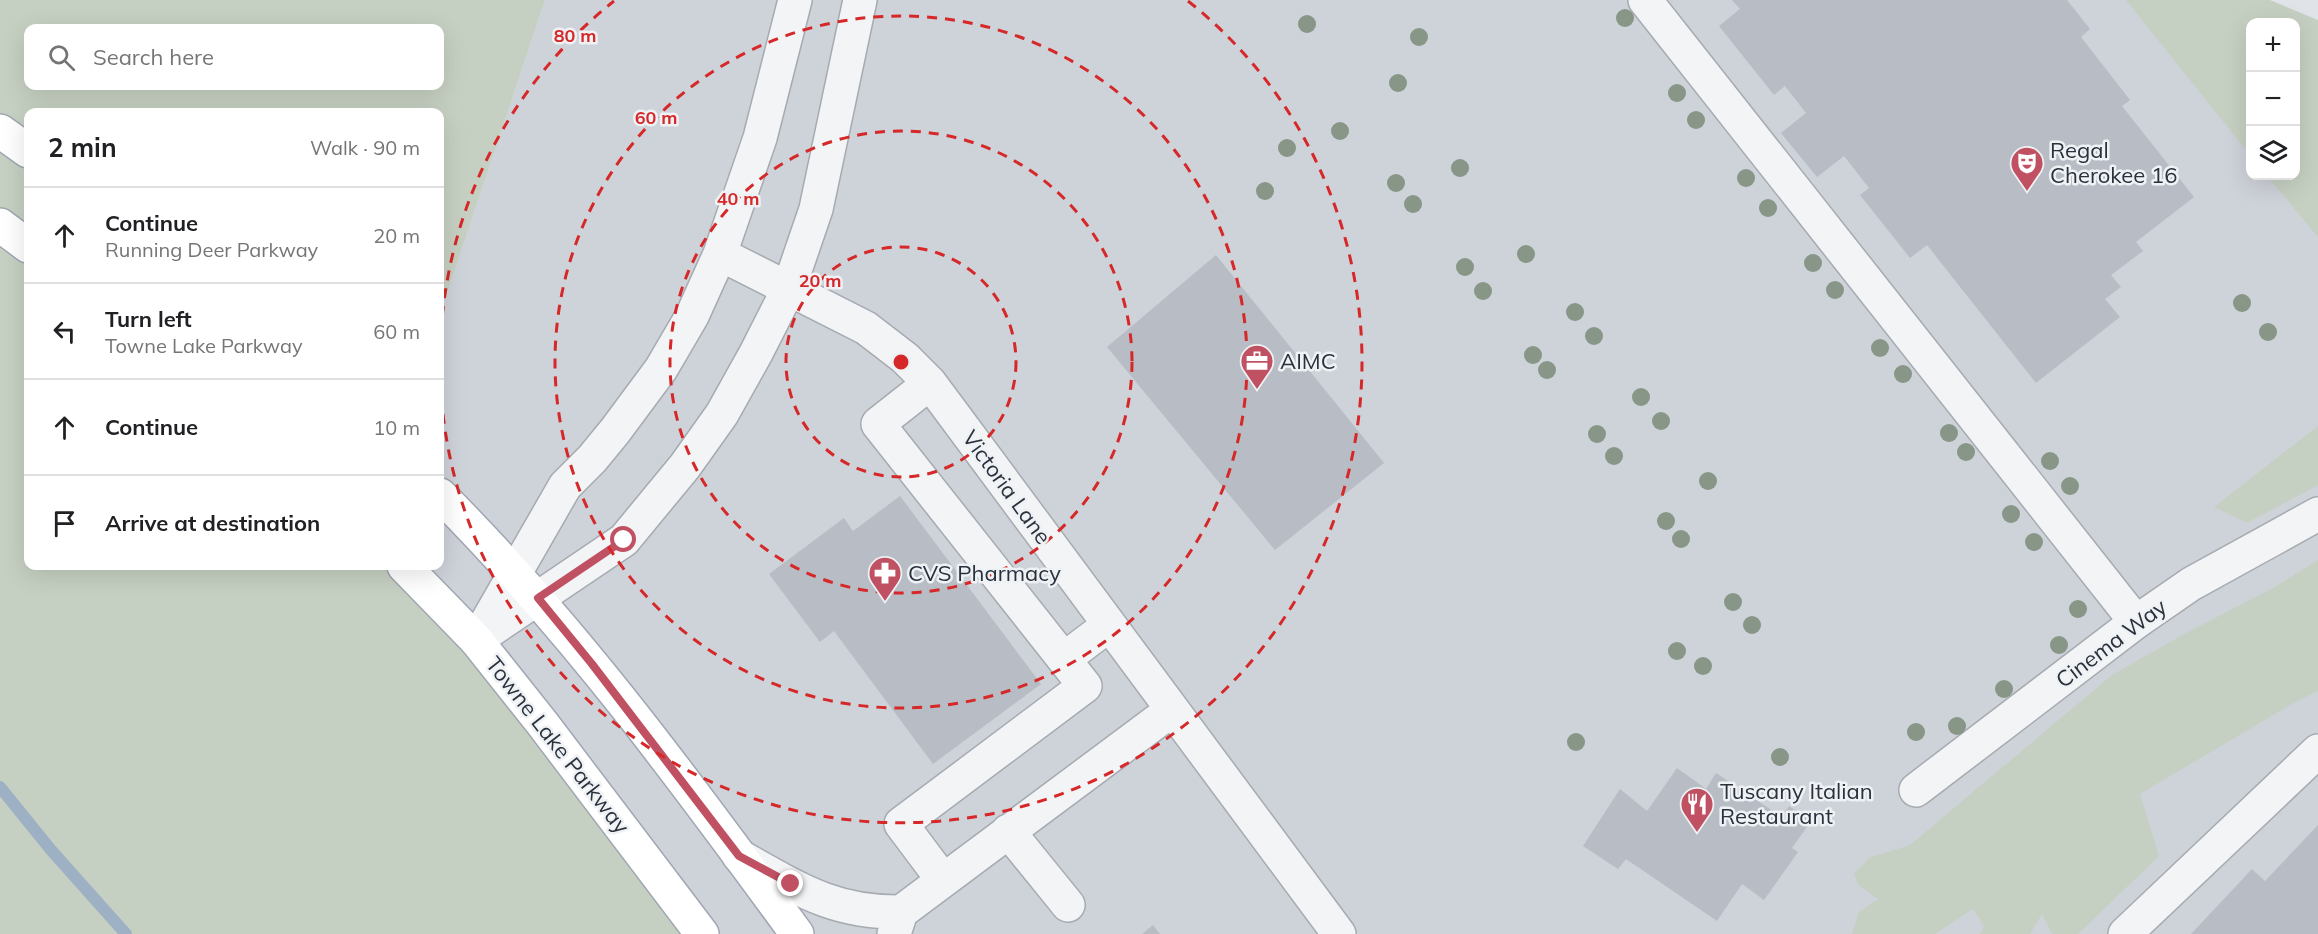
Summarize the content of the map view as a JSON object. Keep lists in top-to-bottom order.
{
  "streets": {
    "main road": ["Towne Lake Parkway"],
    "street": ["Victoria Lane", "Cinema Way"]
  },
  "places": {
    "theatre": ["Regal Cherokee 16"],
    "office": ["AIMC"],
    "pharmacy": ["CVS Pharmacy"],
    "restaurant": ["Tuscany Italian Restaurant"]
  },
  "page": {
    "map_buttons": ["+", "−"],
    "search": "Search here",
    "heading": ["2 min", "Walk · 90 m"],
    "list": [
      ["Continue", "Running Deer Parkway", "20 m"],
      ["Turn left", "Towne Lake Parkway", "60 m"],
      ["Continue", "10 m"],
      "Arrive at destination"
    ]
  },
  "rings": [
    "80 m",
    "60 m",
    "40 m",
    "20 m"
  ]
}
